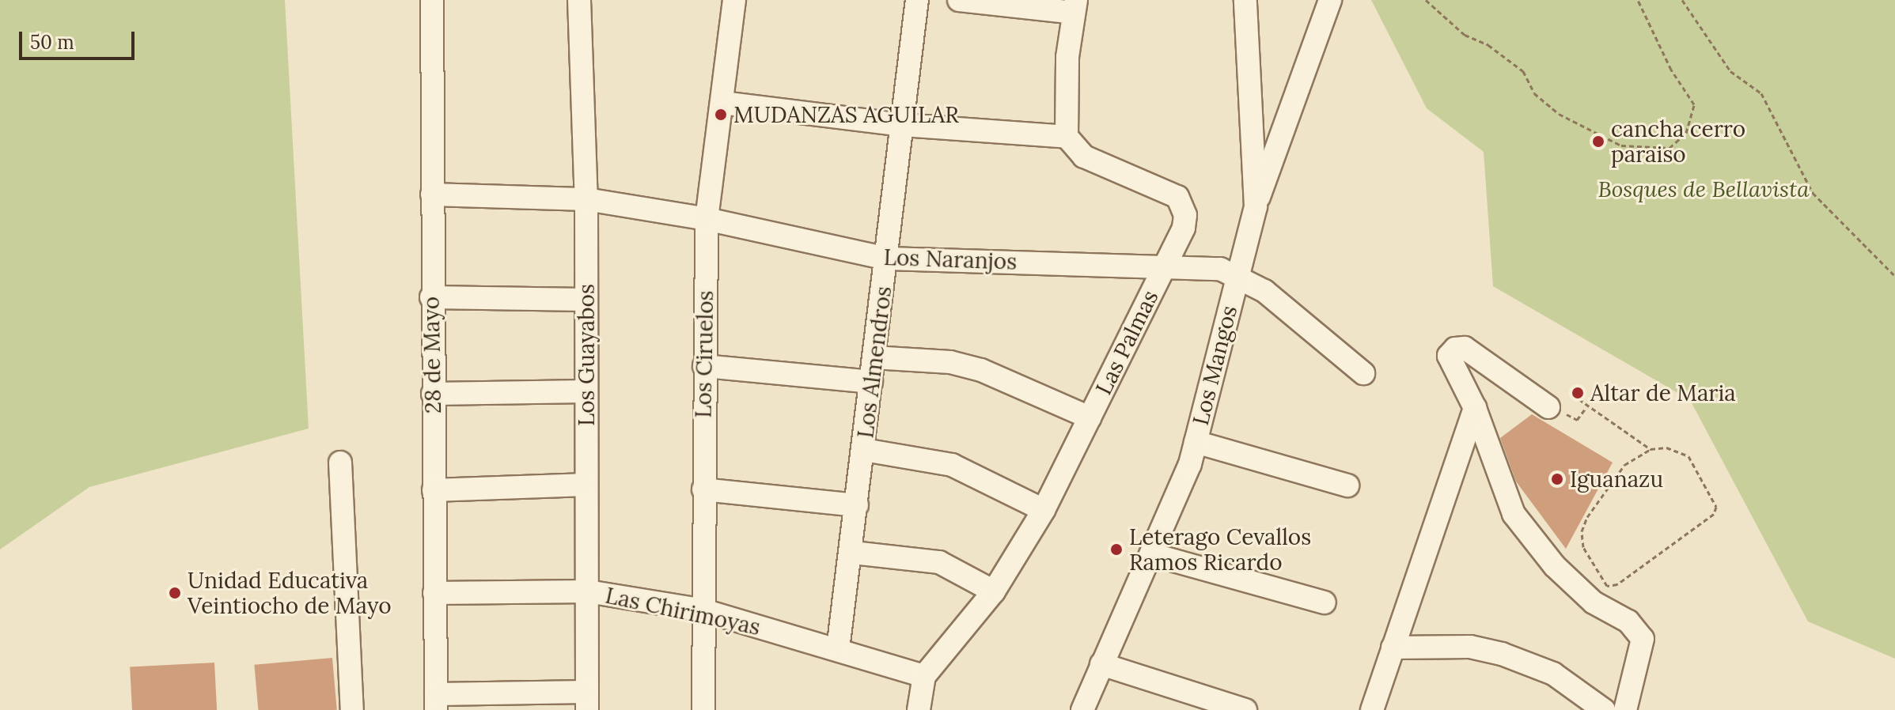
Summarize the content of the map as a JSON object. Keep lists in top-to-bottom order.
{
  "streets": {
    "street": [
      "Los Naranjos",
      "Las Palmas",
      "Los Ciruelos",
      "28 de Mayo",
      "Los Guayabos",
      "Los Almendros",
      "Los Mangos",
      "Las Chirimoyas"
    ]
  },
  "crossings": [
    ["Los Naranjos", "Las Palmas"],
    ["Los Naranjos", "Los Ciruelos"],
    ["Los Naranjos", "28 de Mayo"],
    ["Los Naranjos", "Los Guayabos"],
    ["Los Naranjos", "Los Almendros"],
    ["Los Naranjos", "Los Mangos"],
    ["Las Palmas", "Las Chirimoyas"],
    ["Los Ciruelos", "Las Chirimoyas"],
    ["28 de Mayo", "Las Chirimoyas"],
    ["Los Guayabos", "Las Chirimoyas"],
    ["Los Almendros", "Las Chirimoyas"]
  ],
  "parks": ["Bosques de Bellavista"],
  "places": [
    "MUDANZAS AGUILAR",
    "cancha cerro paraiso",
    "Altar de Maria",
    "Iguanazu",
    "Leterago Cevallos Ramos Ricardo",
    "Unidad Educativa Veintiocho de Mayo"
  ],
  "scale_bar": "50 m"
}
